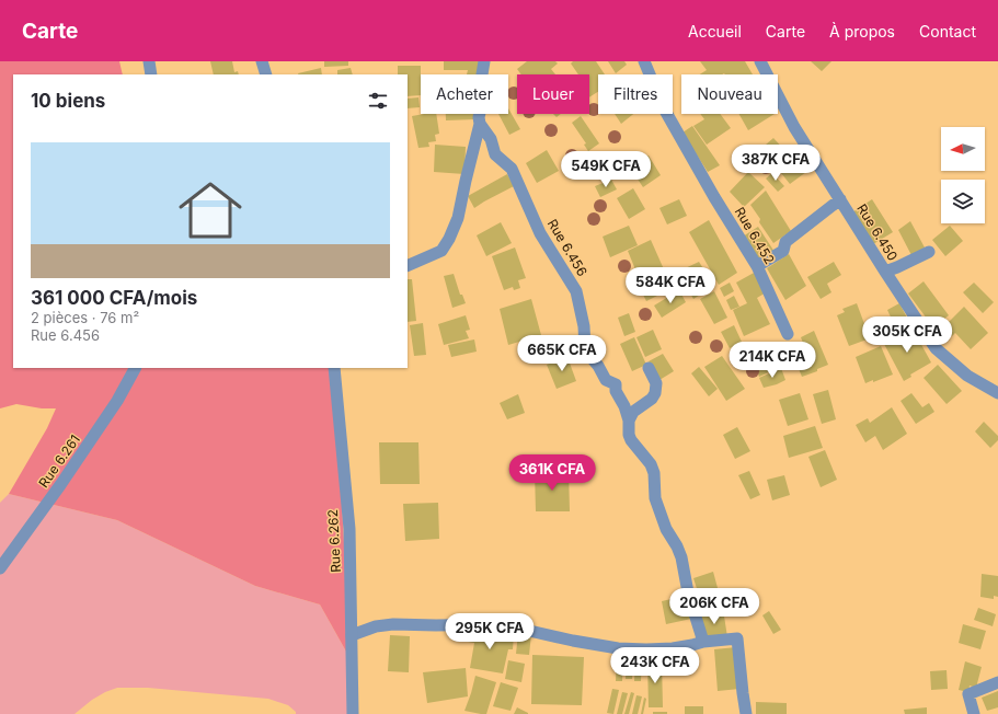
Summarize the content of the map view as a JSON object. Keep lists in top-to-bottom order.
{
  "streets": {
    "street": [
      "Rue 6.450",
      "Rue 6.452",
      "Rue 6.456",
      "Rue 6.261",
      "Rue 6.262"
    ]
  },
  "north": "left",
  "page": {
    "header": "Carte",
    "nav": [
      "Accueil",
      "Carte",
      "À propos",
      "Contact"
    ],
    "chip": [
      "Acheter",
      "Louer",
      "Filtres",
      "Nouveau"
    ],
    "heading": "10 biens",
    "list": [
      {
        "name": "361 000 CFA/mois",
        "note": "2 pièces · 76 m² · Rue 6.456"
      }
    ],
    "price": [
      "387K CFA",
      "549K CFA",
      "584K CFA",
      "305K CFA",
      "665K CFA",
      "214K CFA",
      "361K CFA",
      "206K CFA",
      "295K CFA",
      "243K CFA"
    ]
  }
}
